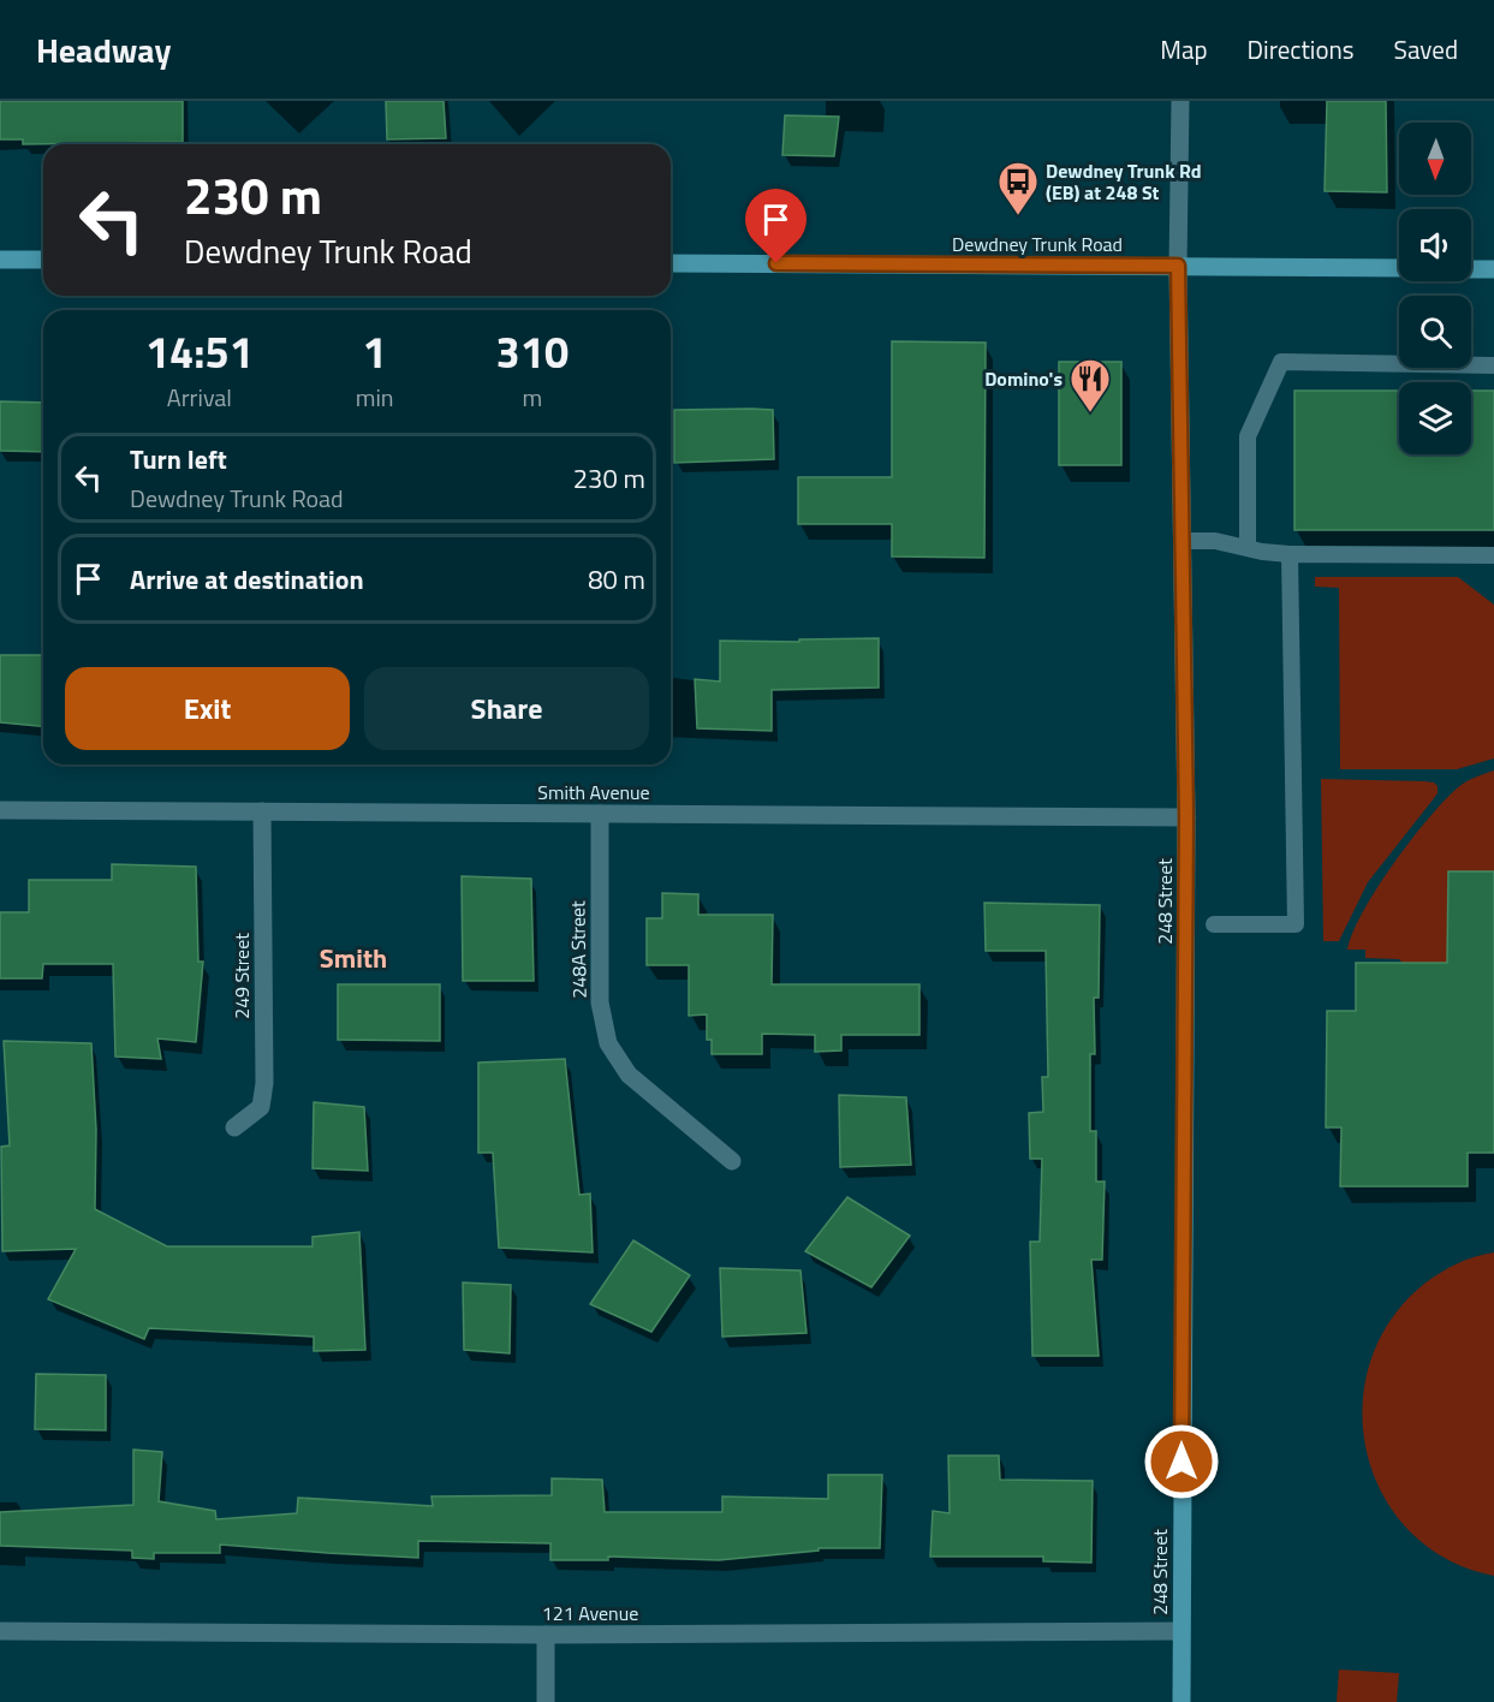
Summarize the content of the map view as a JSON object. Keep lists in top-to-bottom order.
{
  "streets": {
    "street": [
      "Dewdney Trunk Road",
      "Smith Avenue",
      "248 Street",
      "248A Street",
      "249 Street",
      "121 Avenue"
    ]
  },
  "crossings": [
    ["Dewdney Trunk Road", "248 Street"],
    ["Smith Avenue", "248 Street"],
    ["Smith Avenue", "248A Street"],
    ["Smith Avenue", "249 Street"],
    ["248 Street", "121 Avenue"]
  ],
  "districts": ["Smith"],
  "places": {
    "bus stop": ["Dewdney Trunk Rd (EB) at 248 St"],
    "restaurant": ["Domino's"]
  },
  "north": "bottom",
  "page": {
    "header": "Headway",
    "nav": ["Map", "Directions", "Saved"],
    "turn": ["230 m", "Dewdney Trunk Road"],
    "eta": [
      "14:51",
      "Arrival",
      "1",
      "min",
      "310",
      "m"
    ],
    "list": [
      {
        "name": "Turn left",
        "note": "Dewdney Trunk Road",
        "value": "230 m"
      },
      {
        "name": "Arrive at destination",
        "value": "80 m"
      }
    ],
    "buttons": ["Exit", "Share"]
  }
}
